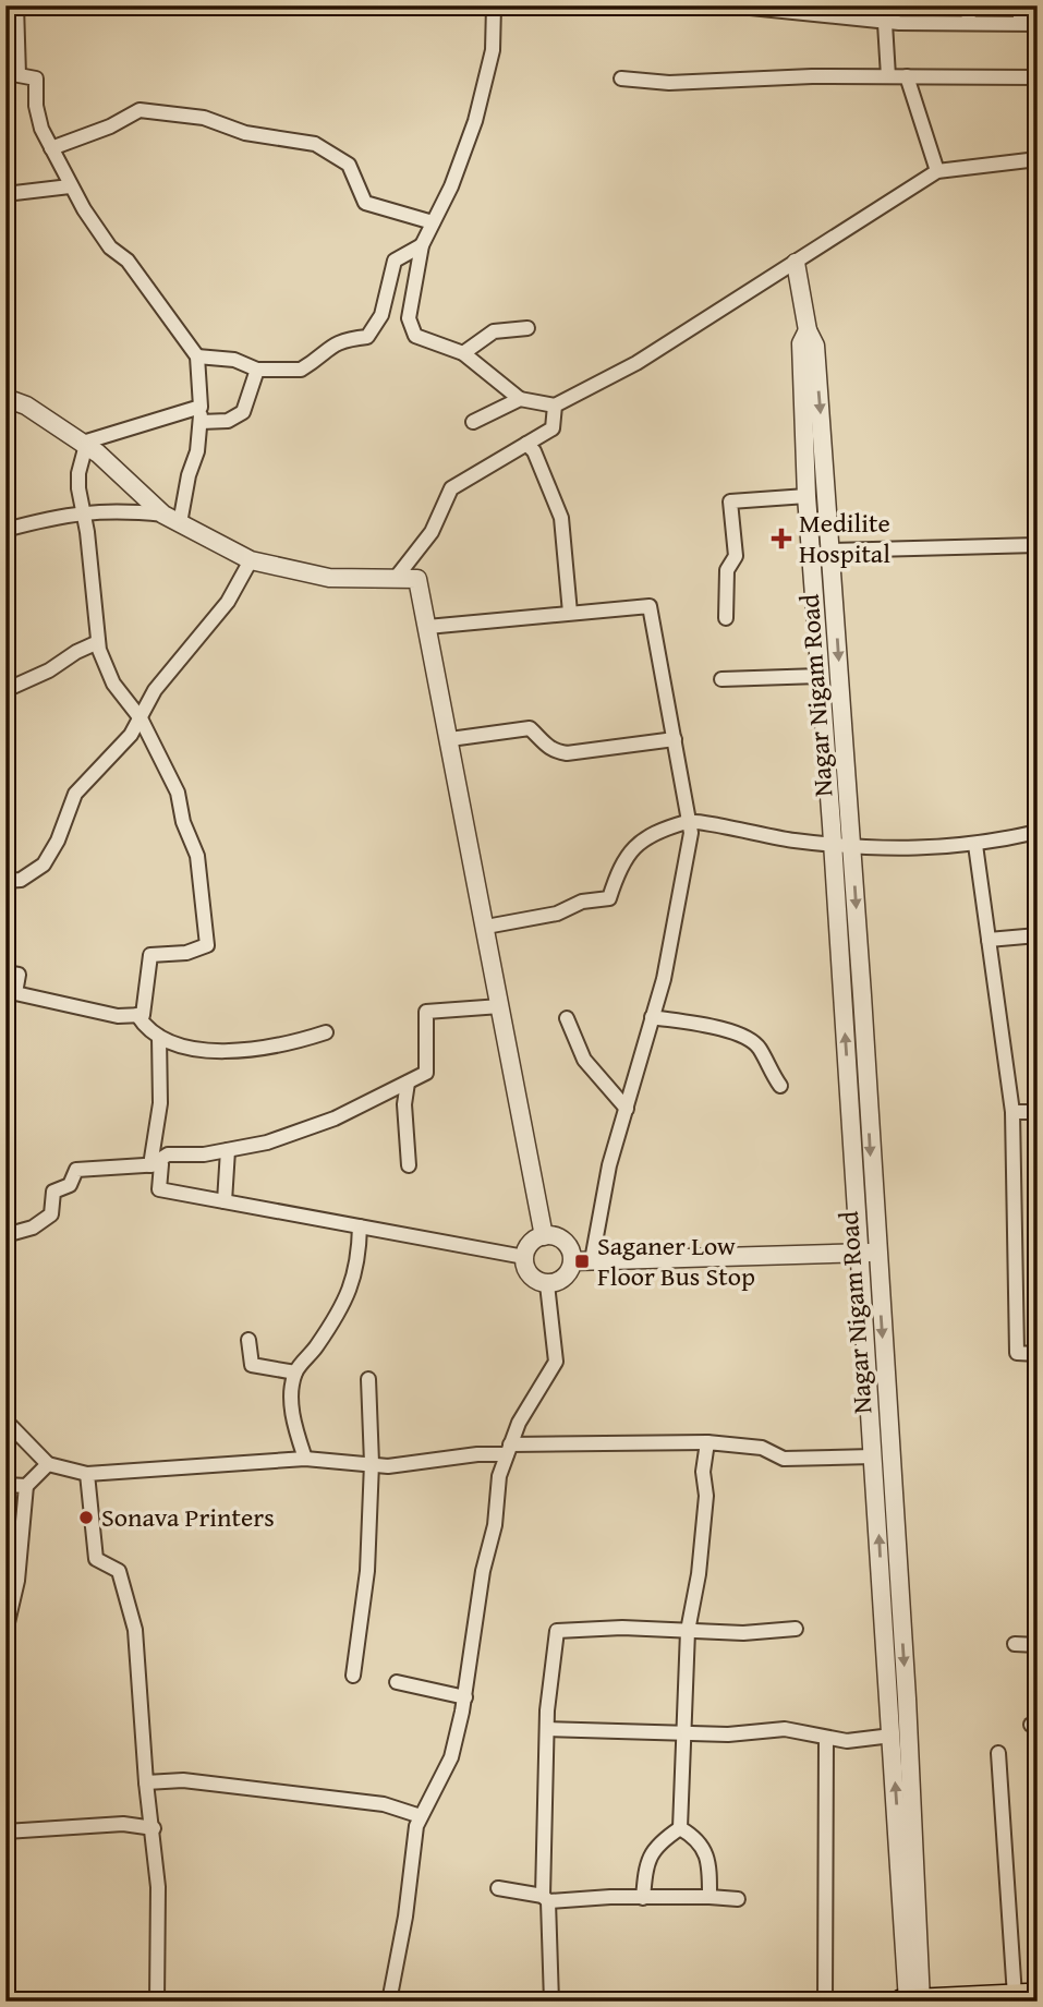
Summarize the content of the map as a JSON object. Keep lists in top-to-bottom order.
{
  "streets": {
    "street": ["Nagar Nigam Road"]
  },
  "places": {
    "health": ["Medilite Hospital"],
    "transit": ["Saganer Low Floor Bus Stop"],
    "other": ["Sonava Printers"]
  }
}
